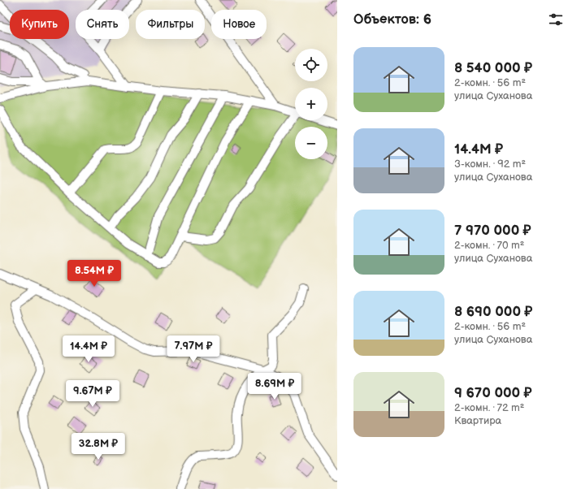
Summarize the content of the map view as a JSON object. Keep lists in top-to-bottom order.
{
  "page": {
    "heading": "Объектов: 6",
    "chip": [
      "Купить",
      "Снять",
      "Фильтры",
      "Новое"
    ],
    "list": [
      {
        "name": "8 540 000 ₽",
        "note": "2-комн. · 56 m² · улица Суханова"
      },
      {
        "name": "14.4M ₽",
        "note": "3-комн. · 92 m² · улица Суханова"
      },
      {
        "name": "7 970 000 ₽",
        "note": "2-комн. · 70 m² · улица Суханова"
      },
      {
        "name": "8 690 000 ₽",
        "note": "2-комн. · 56 m² · улица Суханова"
      },
      {
        "name": "9 670 000 ₽",
        "note": "2-комн. · 72 m² · Квартира"
      }
    ],
    "map_buttons": ["+", "−"],
    "price": [
      "8.54M ₽",
      "14.4M ₽",
      "7.97M ₽",
      "8.69M ₽",
      "9.67M ₽",
      "32.8M ₽"
    ]
  }
}
